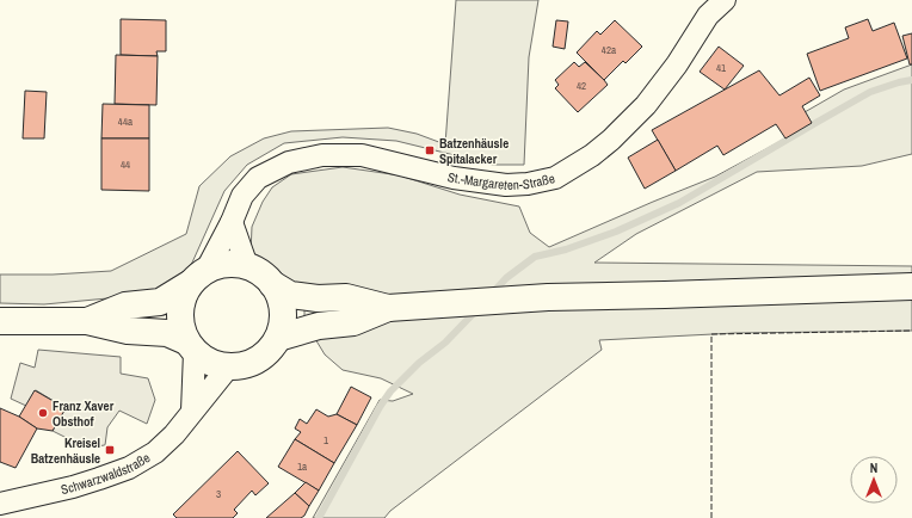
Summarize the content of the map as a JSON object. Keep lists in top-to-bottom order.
{
  "streets": {
    "street": ["St.-Margareten-Straße", "Schwarzwaldstraße"]
  },
  "crossings": [
    ["St.-Margareten-Straße", "Schwarzwaldstraße"]
  ],
  "places": {
    "transit": ["Batzenhäusle Spitalacker", "Kreisel Batzenhäusle"],
    "other": ["Franz Xaver Obsthof"]
  },
  "house_numbers": [
    "42a",
    "41",
    "42",
    "44a",
    "44",
    "1",
    "1a",
    "3"
  ],
  "north": "top"
}
